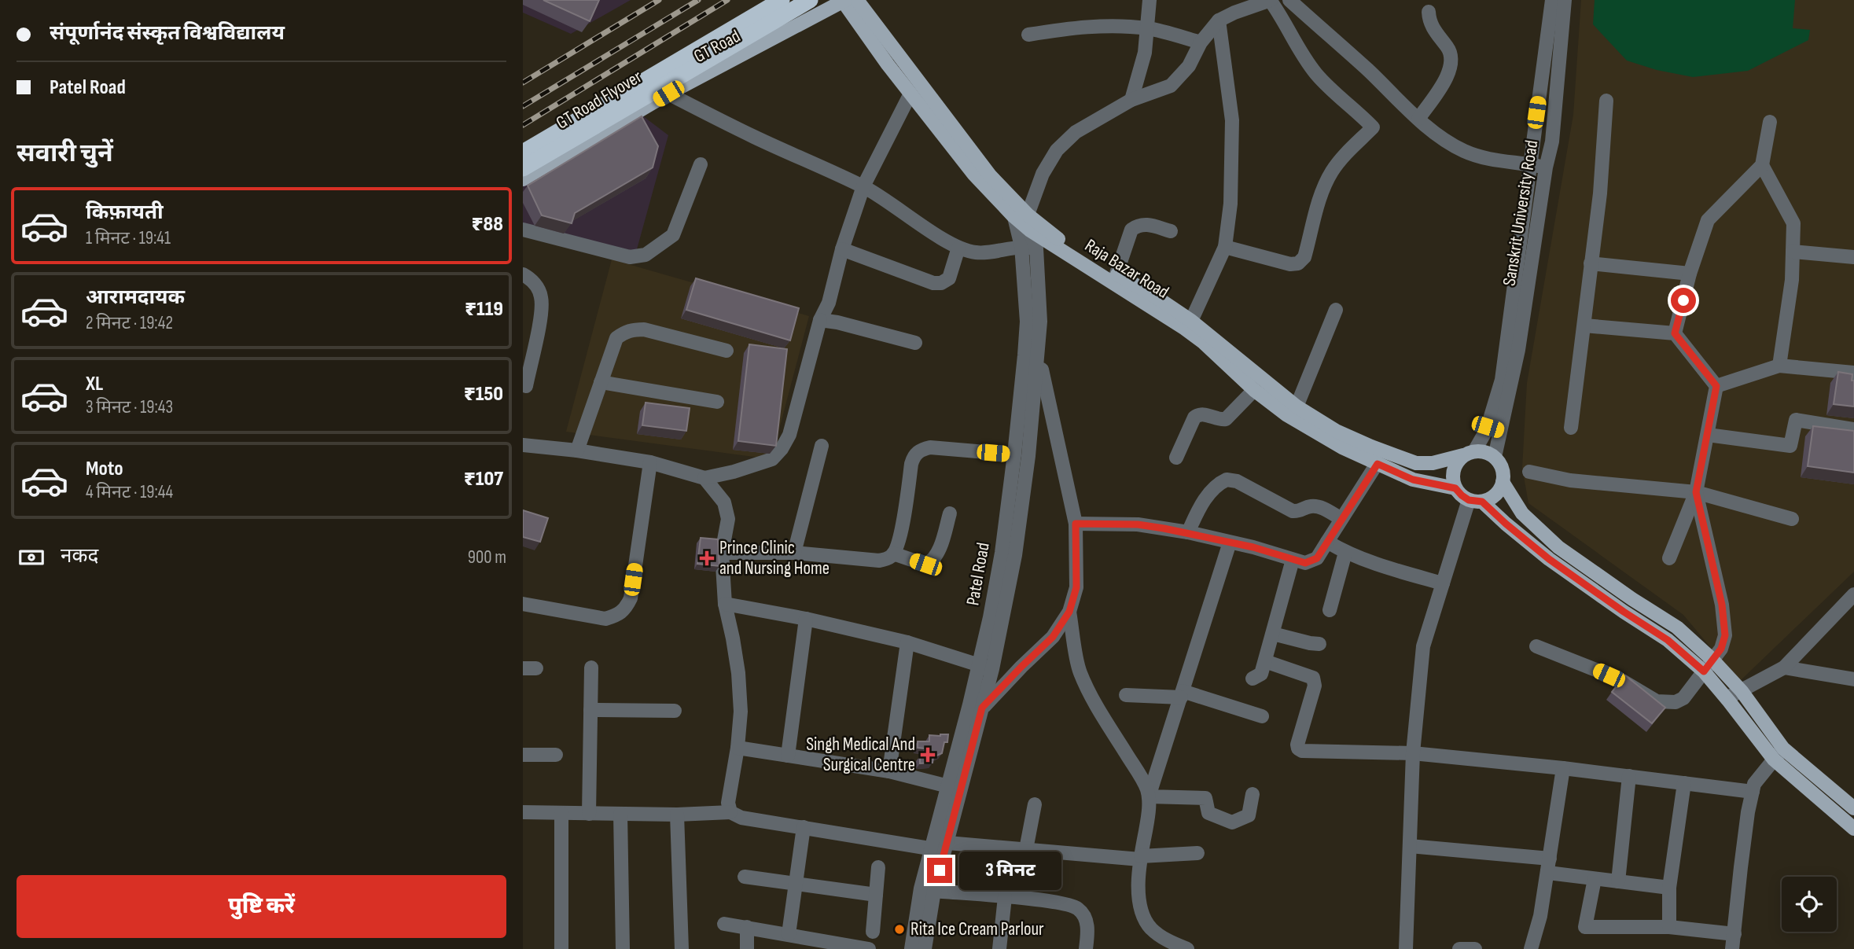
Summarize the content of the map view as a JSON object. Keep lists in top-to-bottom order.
{
  "streets": {
    "highway": ["GT Road Flyover"],
    "main road": ["GT Road", "Raja Bazar Road"],
    "street": ["Sanskrit University Road", "Patel Road"]
  },
  "crossings": [
    ["GT Road", "Raja Bazar Road"],
    ["Raja Bazar Road", "Patel Road"]
  ],
  "places": {
    "health": ["Prince Clinic and Nursing Home", "Singh Medical And Surgical Centre"],
    "other": ["Rita Ice Cream Parlour"]
  },
  "page": {
    "banner": ["संपूर्णानंद संस्कृत विश्वविद्यालय", "Patel Road"],
    "heading": "सवारी चुनें",
    "list": [
      {
        "name": "किफ़ायती",
        "note": "1 मिनट · 19:41",
        "value": "₹88"
      },
      {
        "name": "आरामदायक",
        "note": "2 मिनट · 19:42",
        "value": "₹119"
      },
      {
        "name": "XL",
        "note": "3 मिनट · 19:43",
        "value": "₹150"
      },
      {
        "name": "Moto",
        "note": "4 मिनट · 19:44",
        "value": "₹107"
      }
    ],
    "pay": ["नकद", "900 m"],
    "bubble": "3 मिनट",
    "buttons": "पुष्टि करें"
  }
}
